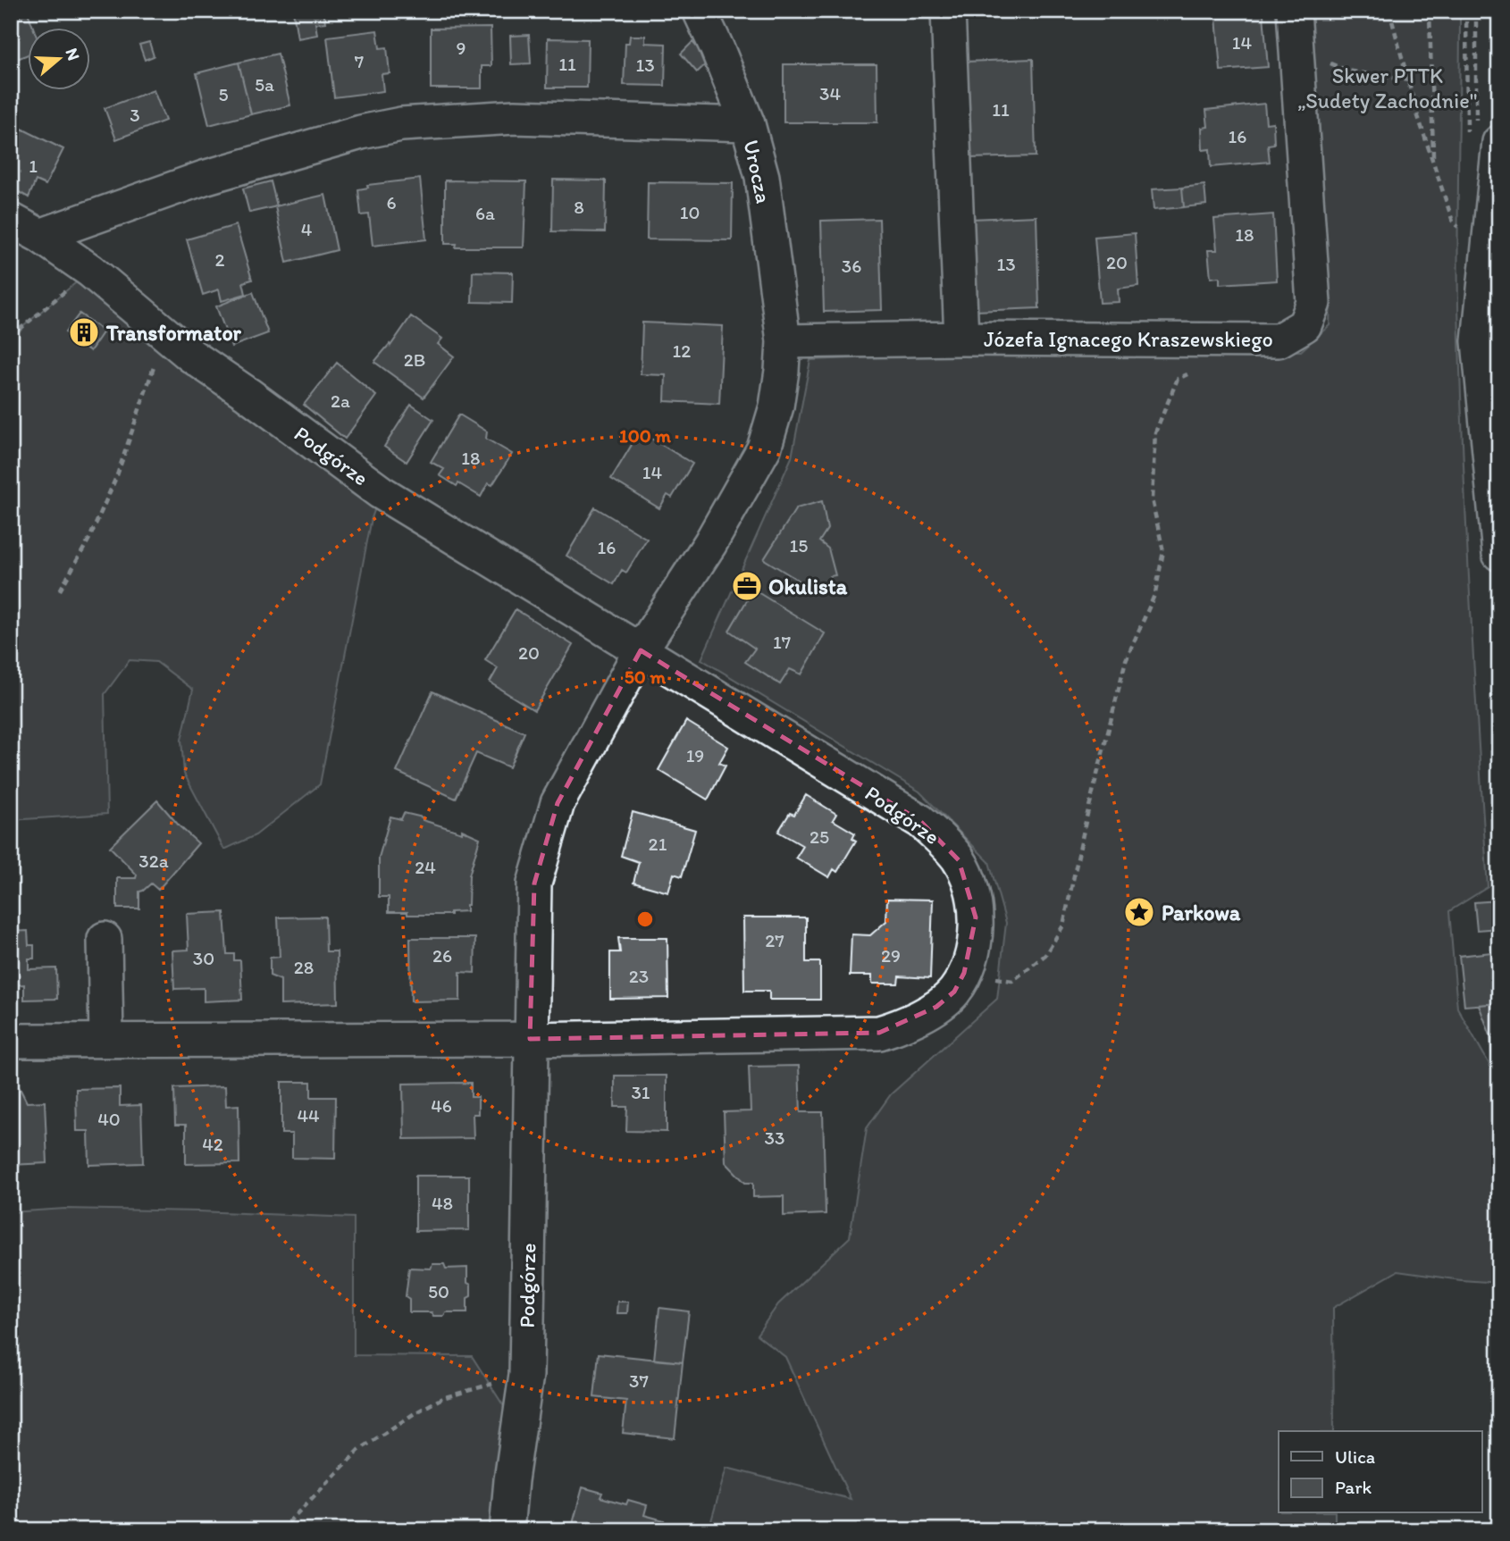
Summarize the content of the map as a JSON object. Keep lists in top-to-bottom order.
{
  "streets": {
    "street": ["Urocza", "Józefa Ignacego Kraszewskiego", "Podgórze"]
  },
  "crossings": [
    ["Urocza", "Józefa Ignacego Kraszewskiego"],
    ["Urocza", "Podgórze"],
    ["Józefa Ignacego Kraszewskiego", "Podgórze"]
  ],
  "parks": ["Skwer PTTK „Sudety Zachodnie\""],
  "places": {
    "building": ["Transformator"],
    "office": ["Okulista"],
    "place": ["Parkowa"]
  },
  "house_numbers": [
    "14",
    "9",
    "7",
    "11",
    "13",
    "5a",
    "34",
    "5",
    "11",
    "3",
    "16",
    "1",
    "6",
    "8",
    "10",
    "6a",
    "4",
    "18",
    "2",
    "20",
    "13",
    "36",
    "12",
    "2B",
    "2a",
    "18",
    "14",
    "15",
    "16",
    "17",
    "20",
    "19",
    "25",
    "21",
    "32a",
    "24",
    "27",
    "26",
    "29",
    "30",
    "28",
    "23",
    "31",
    "46",
    "44",
    "40",
    "33",
    "42",
    "48",
    "50",
    "37"
  ],
  "legend": ["Ulica", "Park"],
  "north": "right",
  "rings": ["100 m", "50 m"]
}
